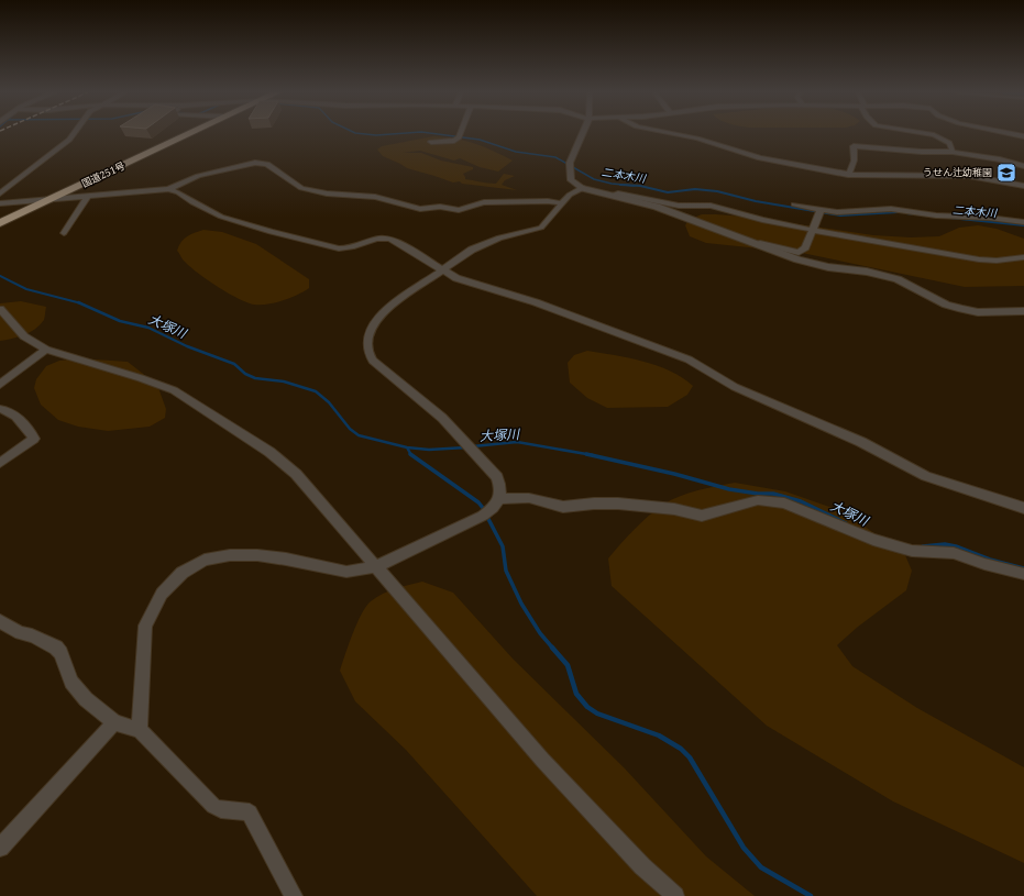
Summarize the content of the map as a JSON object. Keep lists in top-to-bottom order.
{
  "streets": {
    "highway": ["国道251号"]
  },
  "water": ["二本木川", "大塚川"],
  "places": {
    "school or university": ["うせん辻幼稚園"]
  }
}
